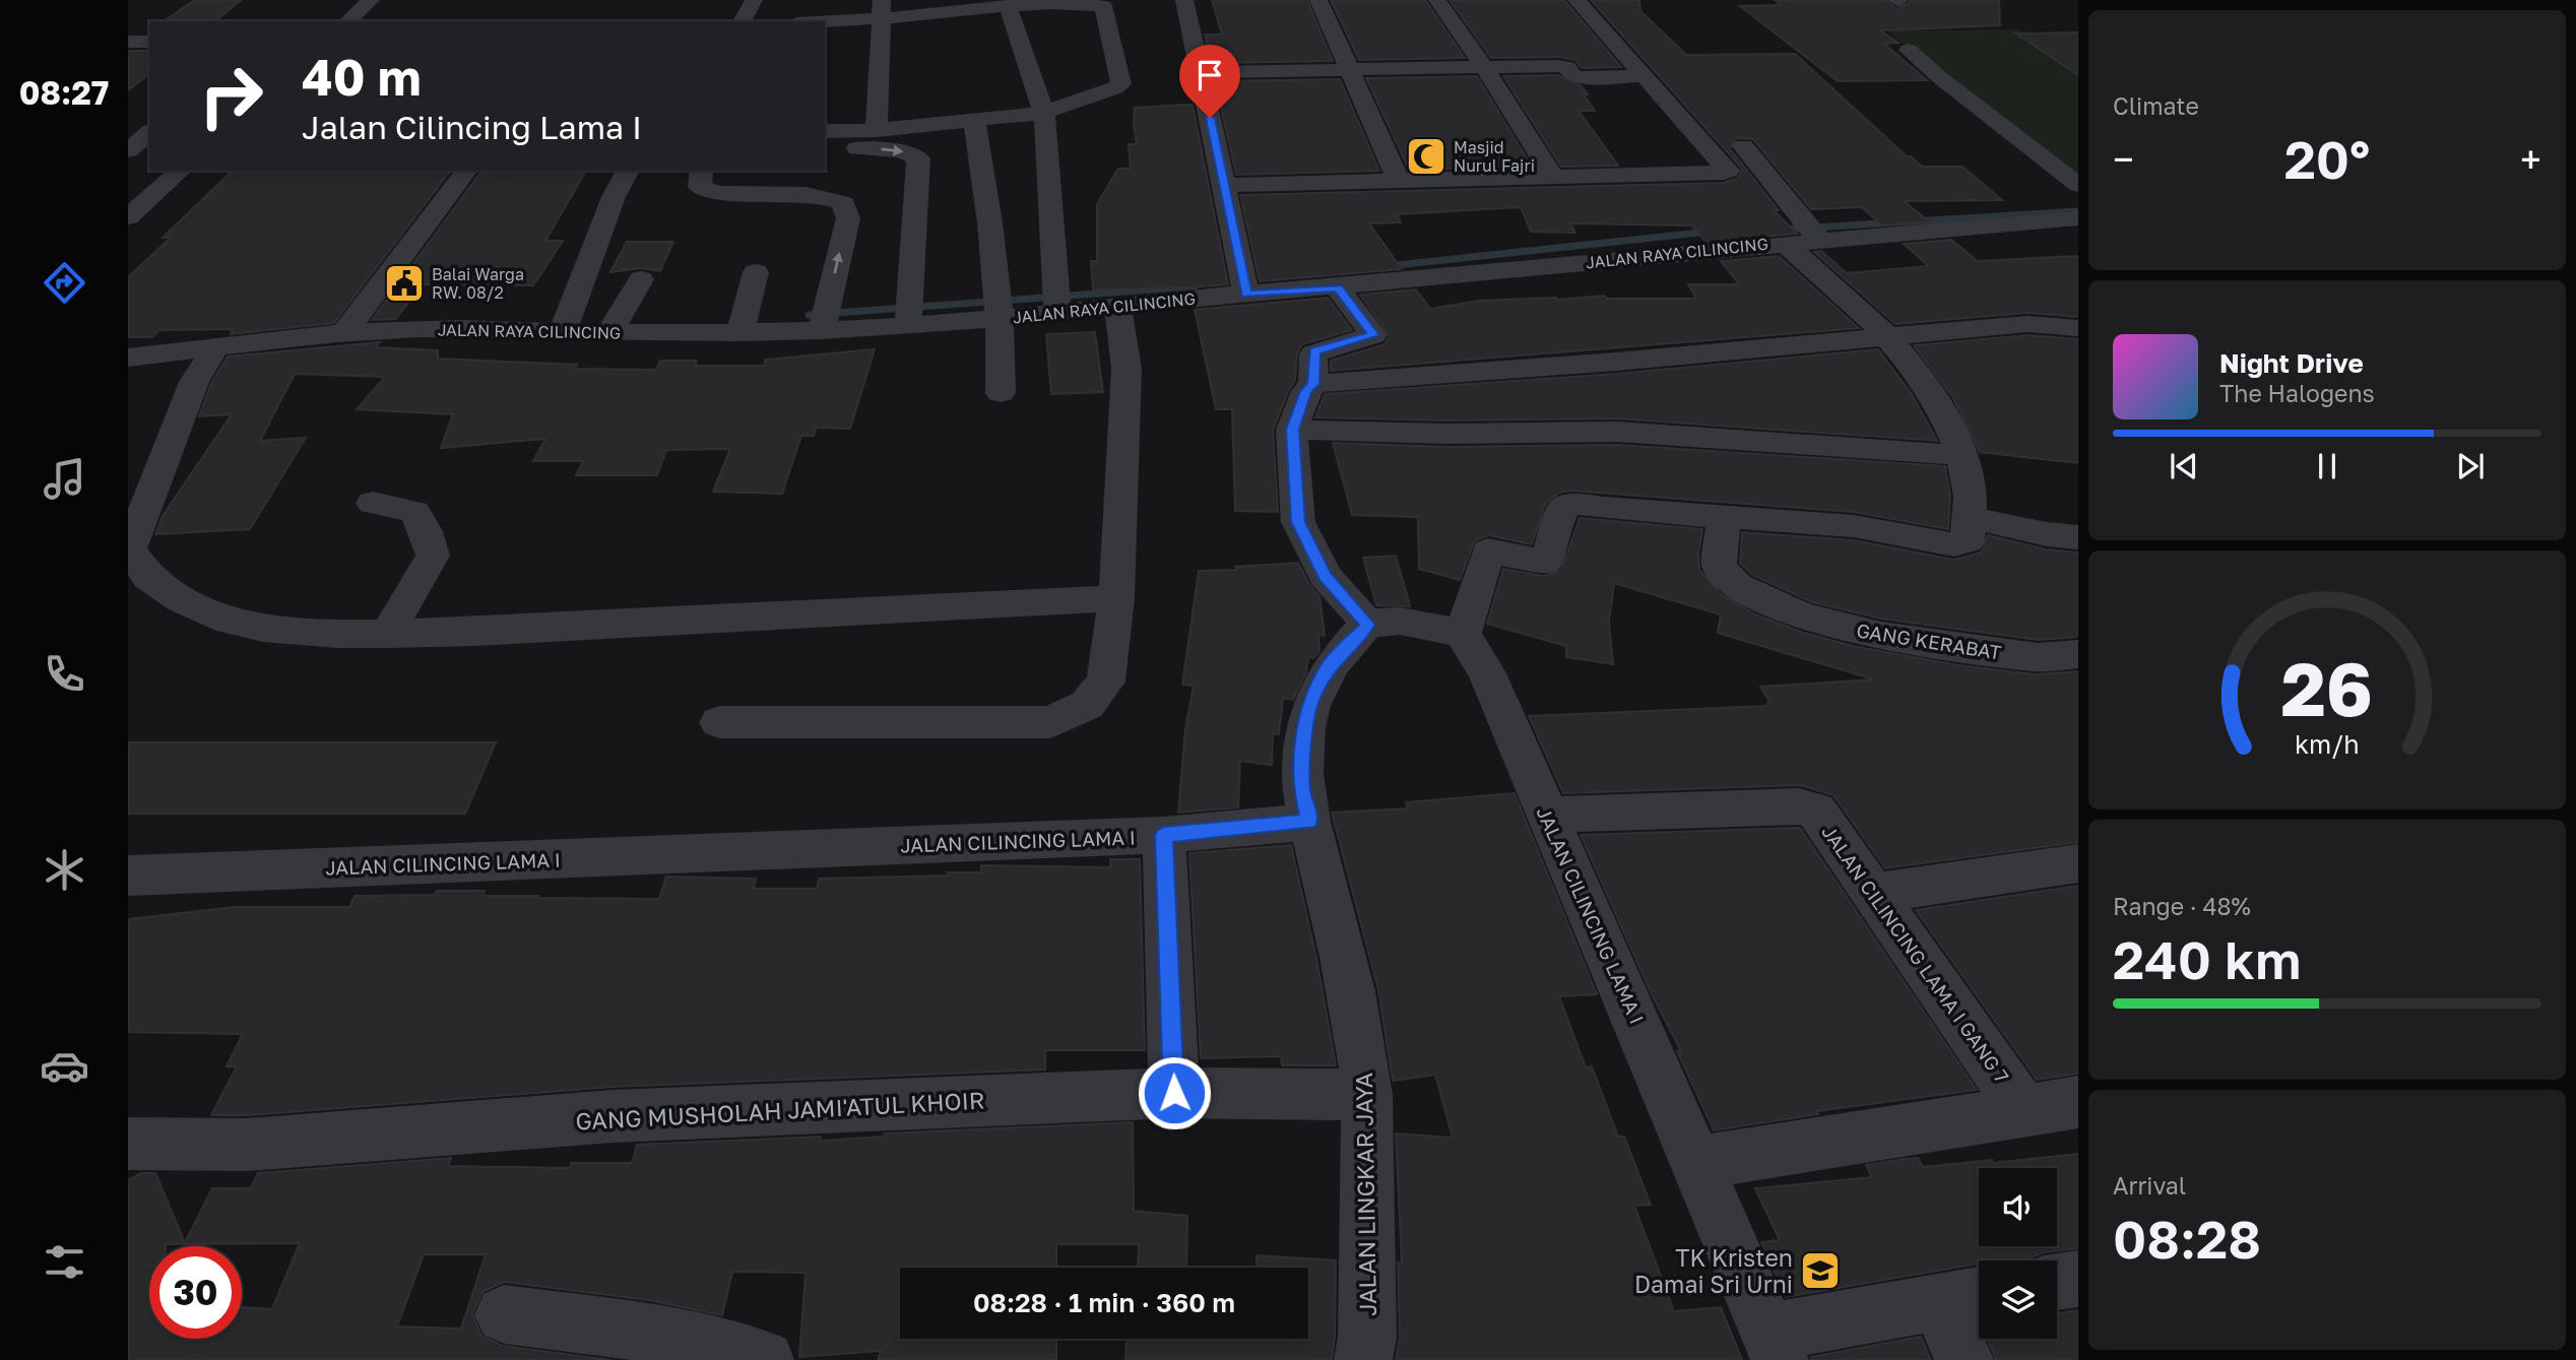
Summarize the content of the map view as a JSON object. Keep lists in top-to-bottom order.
{
  "streets": {
    "street": [
      "JALAN RAYA CILINCING",
      "GANG KERABAT",
      "JALAN CILINCING LAMA I",
      "JALAN CILINCING LAMA I GANG 7",
      "GANG MUSHOLAH JAMI'ATUL KHOIR",
      "JALAN LINGKAR JAYA"
    ]
  },
  "crossings": [
    ["JALAN CILINCING LAMA I", "JALAN CILINCING LAMA I GANG 7"],
    ["JALAN CILINCING LAMA I", "JALAN LINGKAR JAYA"],
    ["GANG MUSHOLAH JAMI'ATUL KHOIR", "JALAN LINGKAR JAYA"]
  ],
  "places": {
    "mosque": ["Masjid Nurul Fajri"],
    "public building": ["Balai Warga RW. 08/2"],
    "school or university": ["TK Kristen Damai Sri Urni"]
  },
  "page": {
    "tabs": "08:27",
    "tile": [
      "Climate",
      ["Range · 48%", "240 km"],
      ["Arrival", "08:28"]
    ],
    "turn": ["40 m", "Jalan Cilincing Lama I"],
    "heat": ["−", "20°", "+"],
    "song": ["Night Drive", "The Halogens"],
    "limit": "30",
    "trip": "08:28 · 1 min · 360 m",
    "gauge": ["26", "km/h"]
  }
}
